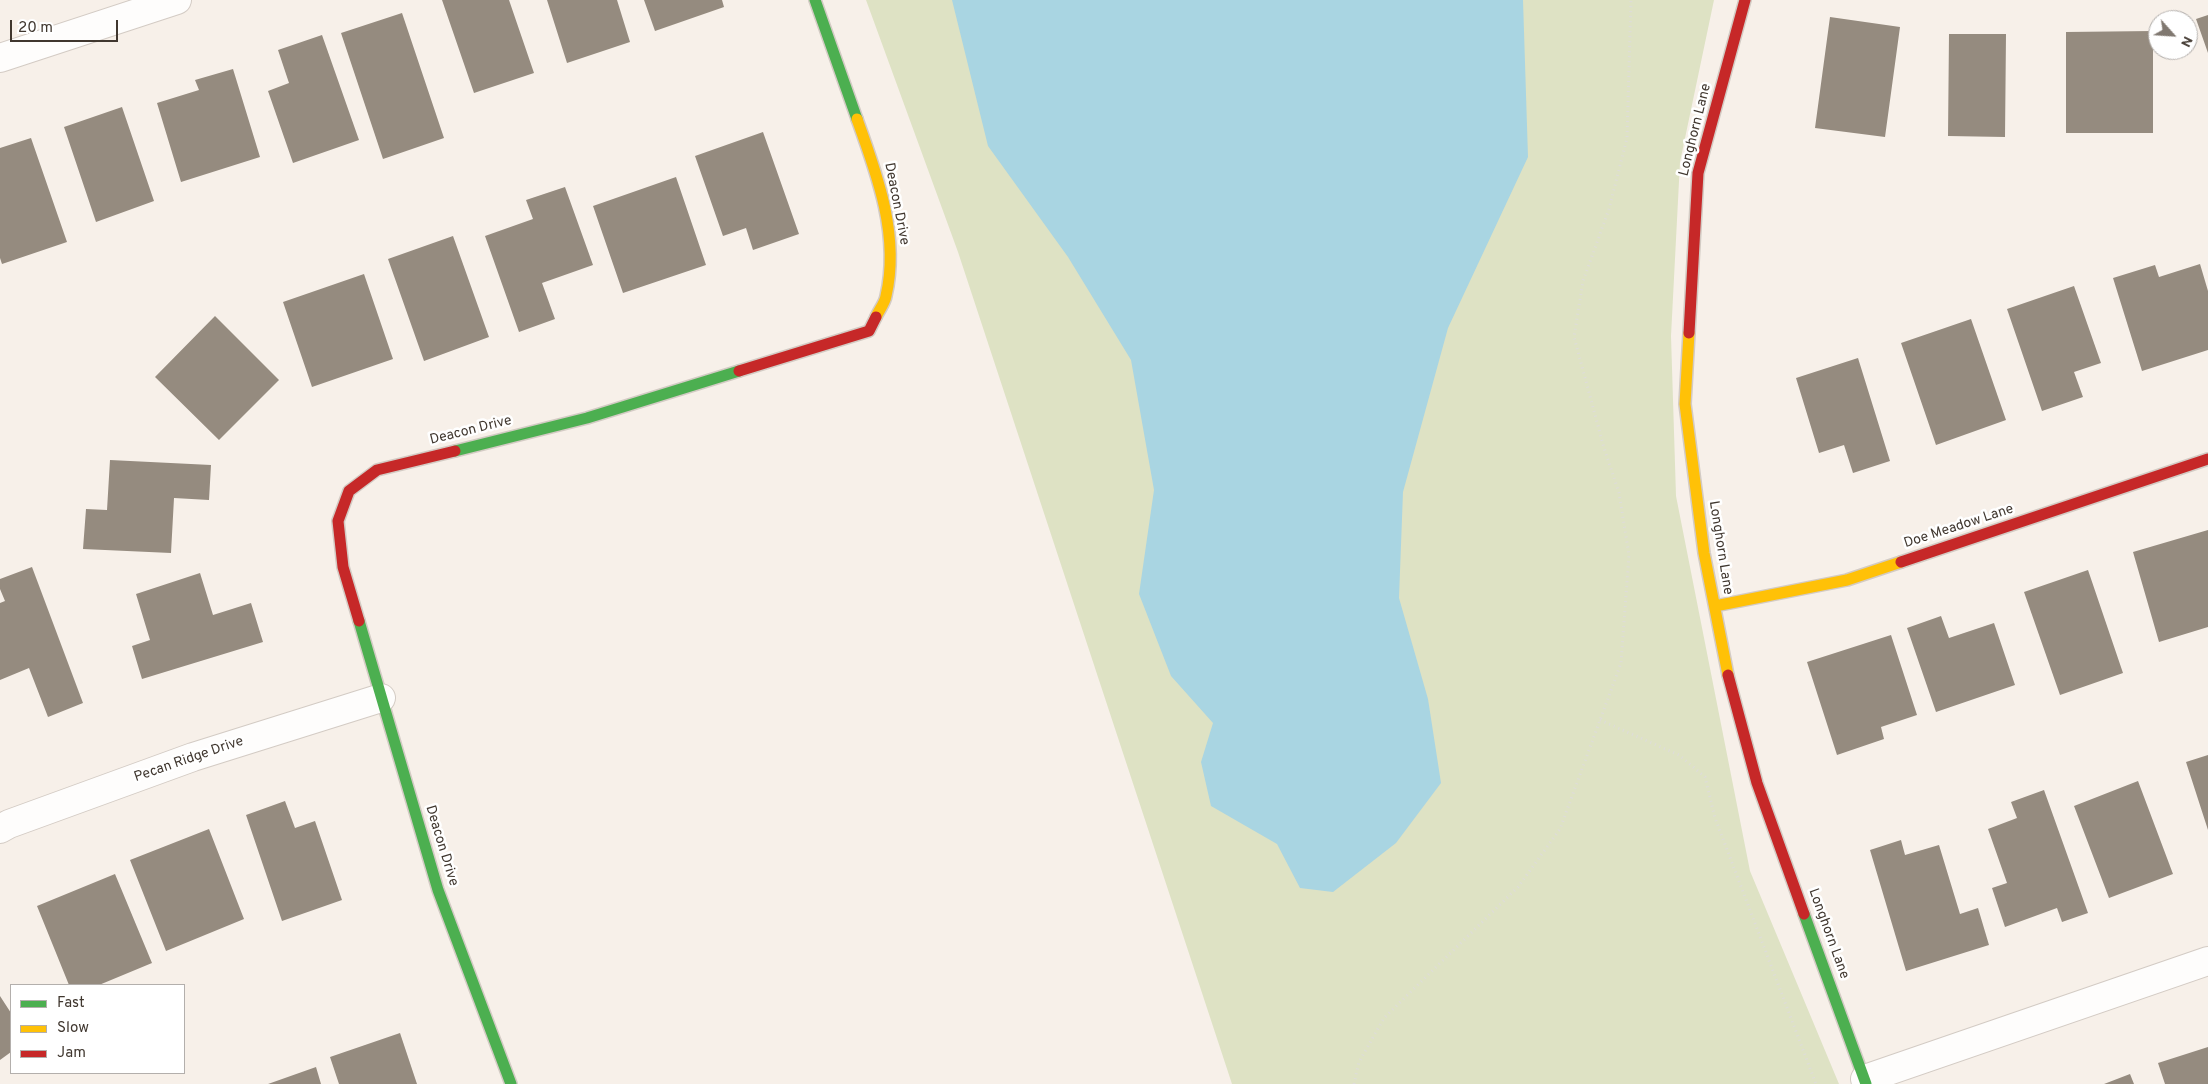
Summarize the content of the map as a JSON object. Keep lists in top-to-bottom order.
{
  "streets": {
    "street": [
      "Longhorn Lane",
      "Deacon Drive",
      "Doe Meadow Lane",
      "Pecan Ridge Drive"
    ]
  },
  "crossings": [
    ["Longhorn Lane", "Doe Meadow Lane"],
    ["Deacon Drive", "Pecan Ridge Drive"]
  ],
  "legend": ["Fast", "Slow", "Jam"],
  "scale_bar": "20 m",
  "north": "bottom right"
}
